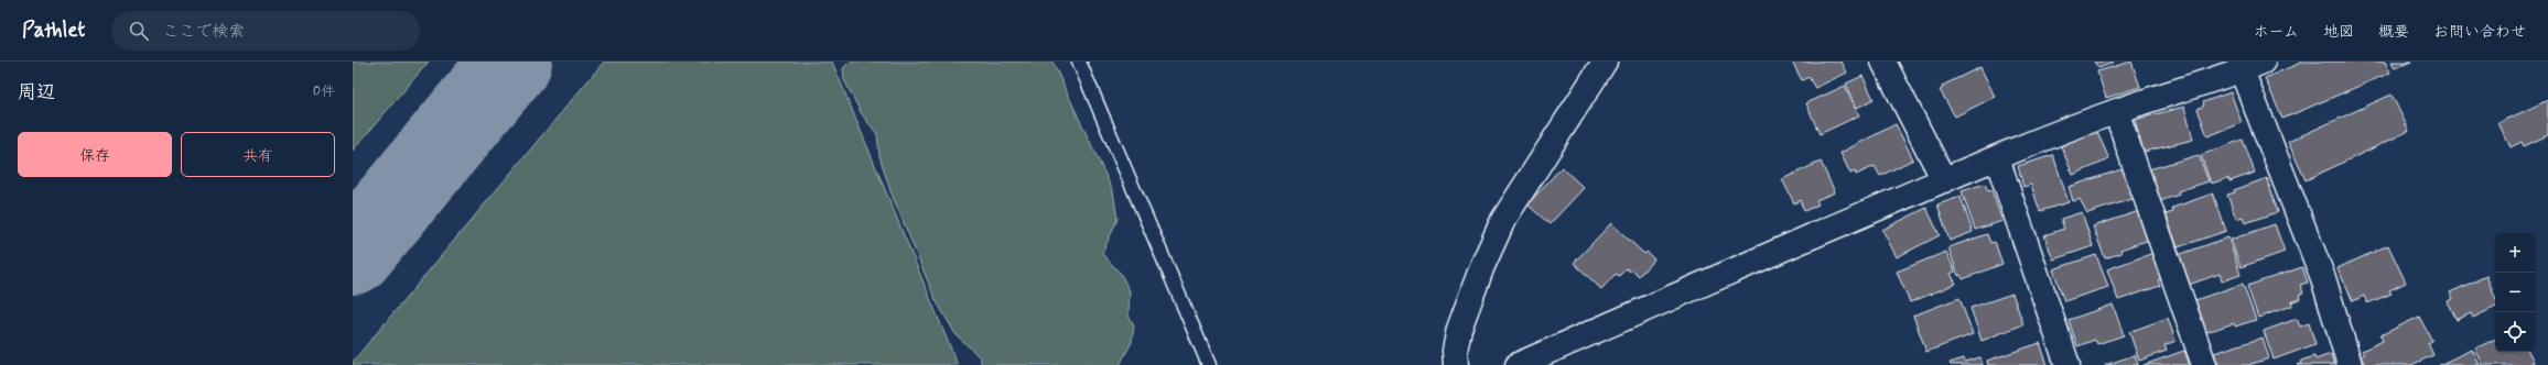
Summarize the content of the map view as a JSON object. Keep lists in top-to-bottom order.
{
  "page": {
    "header": "Pathlet",
    "search": "ここで検索",
    "nav": [
      "ホーム",
      "地図",
      "概要",
      "お問い合わせ"
    ],
    "heading": ["周辺", "0件"],
    "buttons": ["保存", "共有"],
    "map_buttons": ["+", "−"]
  }
}
